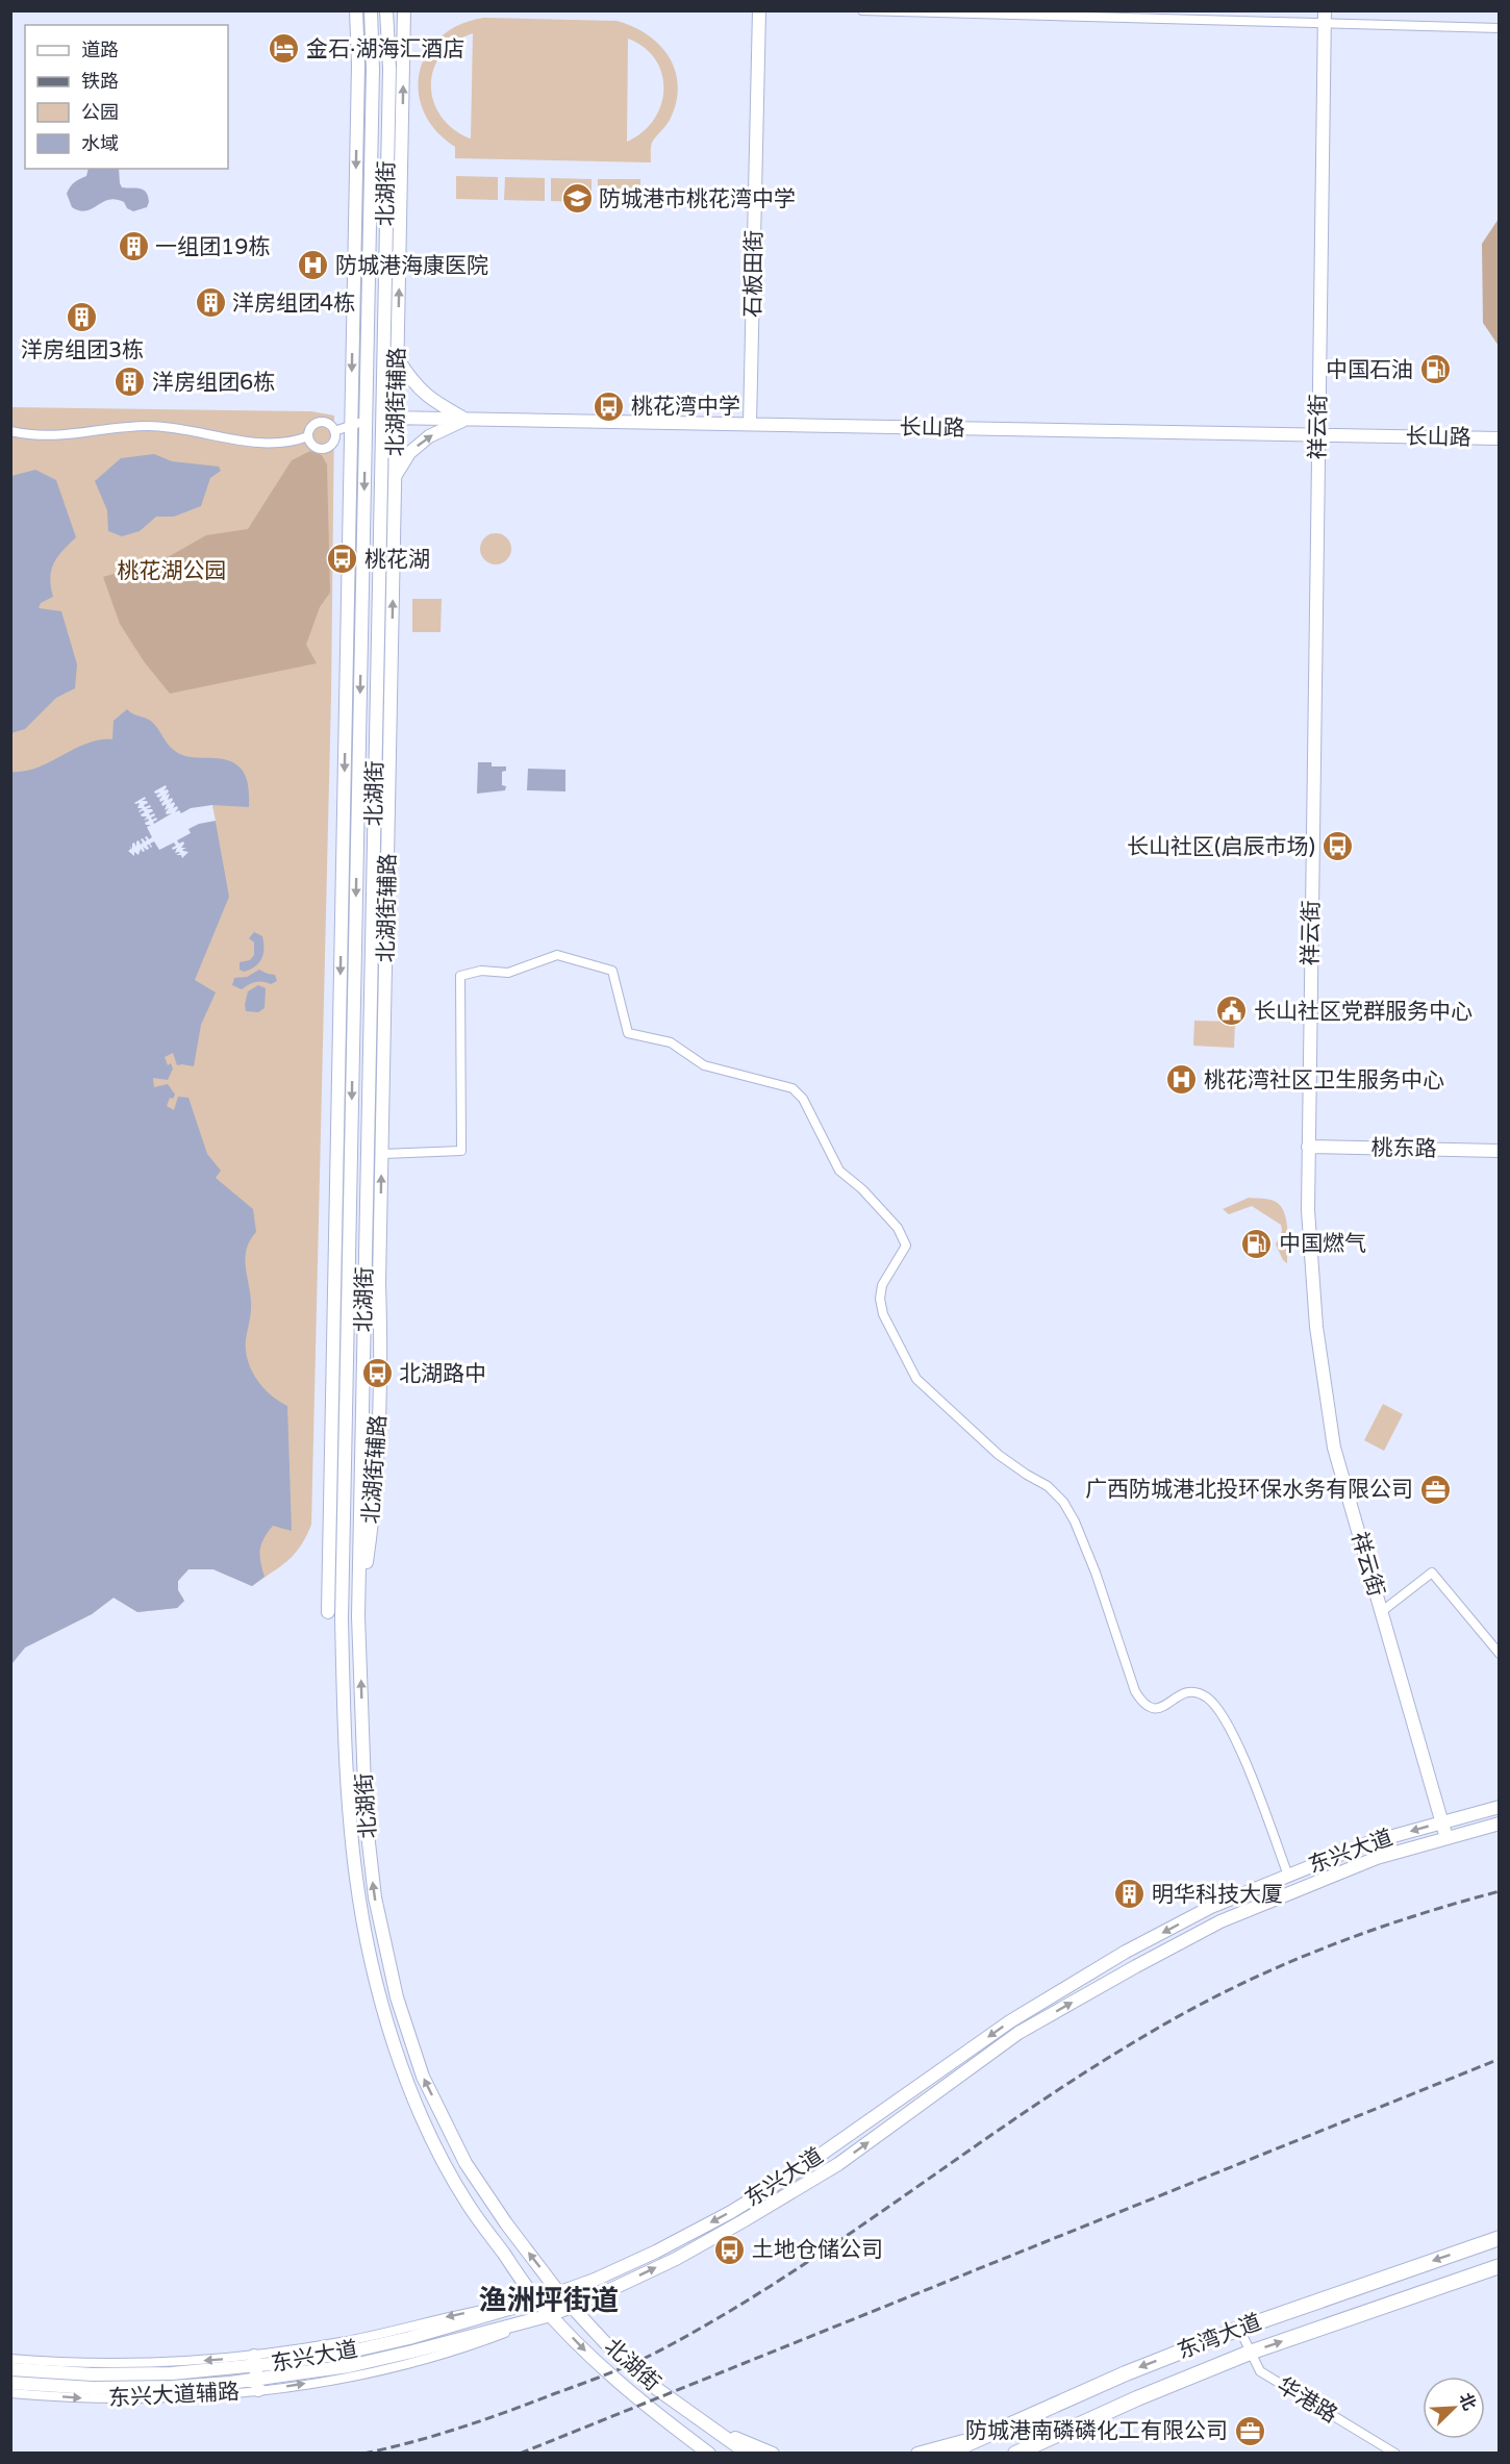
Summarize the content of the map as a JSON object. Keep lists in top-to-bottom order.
{
  "streets": {
    "main road": [
      "北湖街",
      "石板田街",
      "北湖街辅路",
      "祥云街",
      "长山路",
      "桃东路",
      "东兴大道",
      "东湾大道"
    ],
    "street": ["东兴大道辅路", "华港路"]
  },
  "crossings": [
    ["北湖街", "北湖街辅路"],
    ["北湖街", "长山路"],
    ["北湖街", "东兴大道"],
    ["北湖街", "东兴大道辅路"],
    ["石板田街", "长山路"],
    ["北湖街辅路", "长山路"],
    ["祥云街", "长山路"],
    ["祥云街", "桃东路"],
    ["祥云街", "东兴大道"],
    ["东兴大道", "东兴大道辅路"],
    ["东湾大道", "华港路"]
  ],
  "districts": ["渔洲坪街道"],
  "parks": ["桃花湖公园"],
  "places": {
    "hotel": ["金石·湖海汇酒店"],
    "school or university": ["防城港市桃花湾中学"],
    "building": [
      "一组团19栋",
      "洋房组团4栋",
      "洋房组团3栋",
      "洋房组团6栋",
      "明华科技大厦"
    ],
    "hospital": ["防城港海康医院", "桃花湾社区卫生服务中心"],
    "fuel station": ["中国石油", "中国燃气"],
    "bus stop": [
      "桃花湾中学",
      "桃花湖",
      "长山社区(启辰市场)",
      "北湖路中",
      "土地仓储公司"
    ],
    "public building": ["长山社区党群服务中心"],
    "office": ["广西防城港北投环保水务有限公司", "防城港南磷磷化工有限公司"]
  },
  "legend": [
    "道路",
    "铁路",
    "公园",
    "水域"
  ],
  "north": "top right"
}
